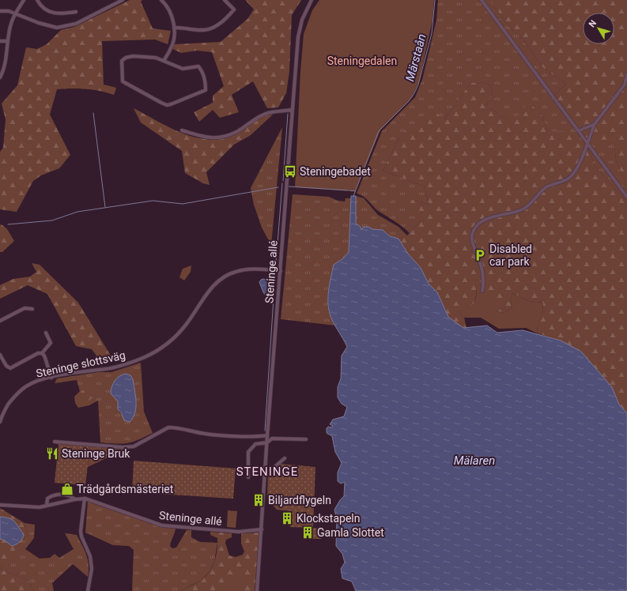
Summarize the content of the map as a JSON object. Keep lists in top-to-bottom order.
{
  "streets": {
    "street": ["Steninge allé", "Steninge slottsväg"]
  },
  "crossings": [
    ["Steninge allé", "Steninge slottsväg"]
  ],
  "districts": ["STENINGE"],
  "water": ["Märstaån", "Mälaren"],
  "parks": ["Steningedalen"],
  "places": {
    "bus stop": ["Steningebadet"],
    "parking": ["Disabled car park"],
    "restaurant": ["Steninge Bruk"],
    "shop": ["Trädgårdsmästeriet"],
    "building": ["Biljardflygeln", "Klockstapeln", "Gamla Slottet"]
  },
  "north": "top left"
}
